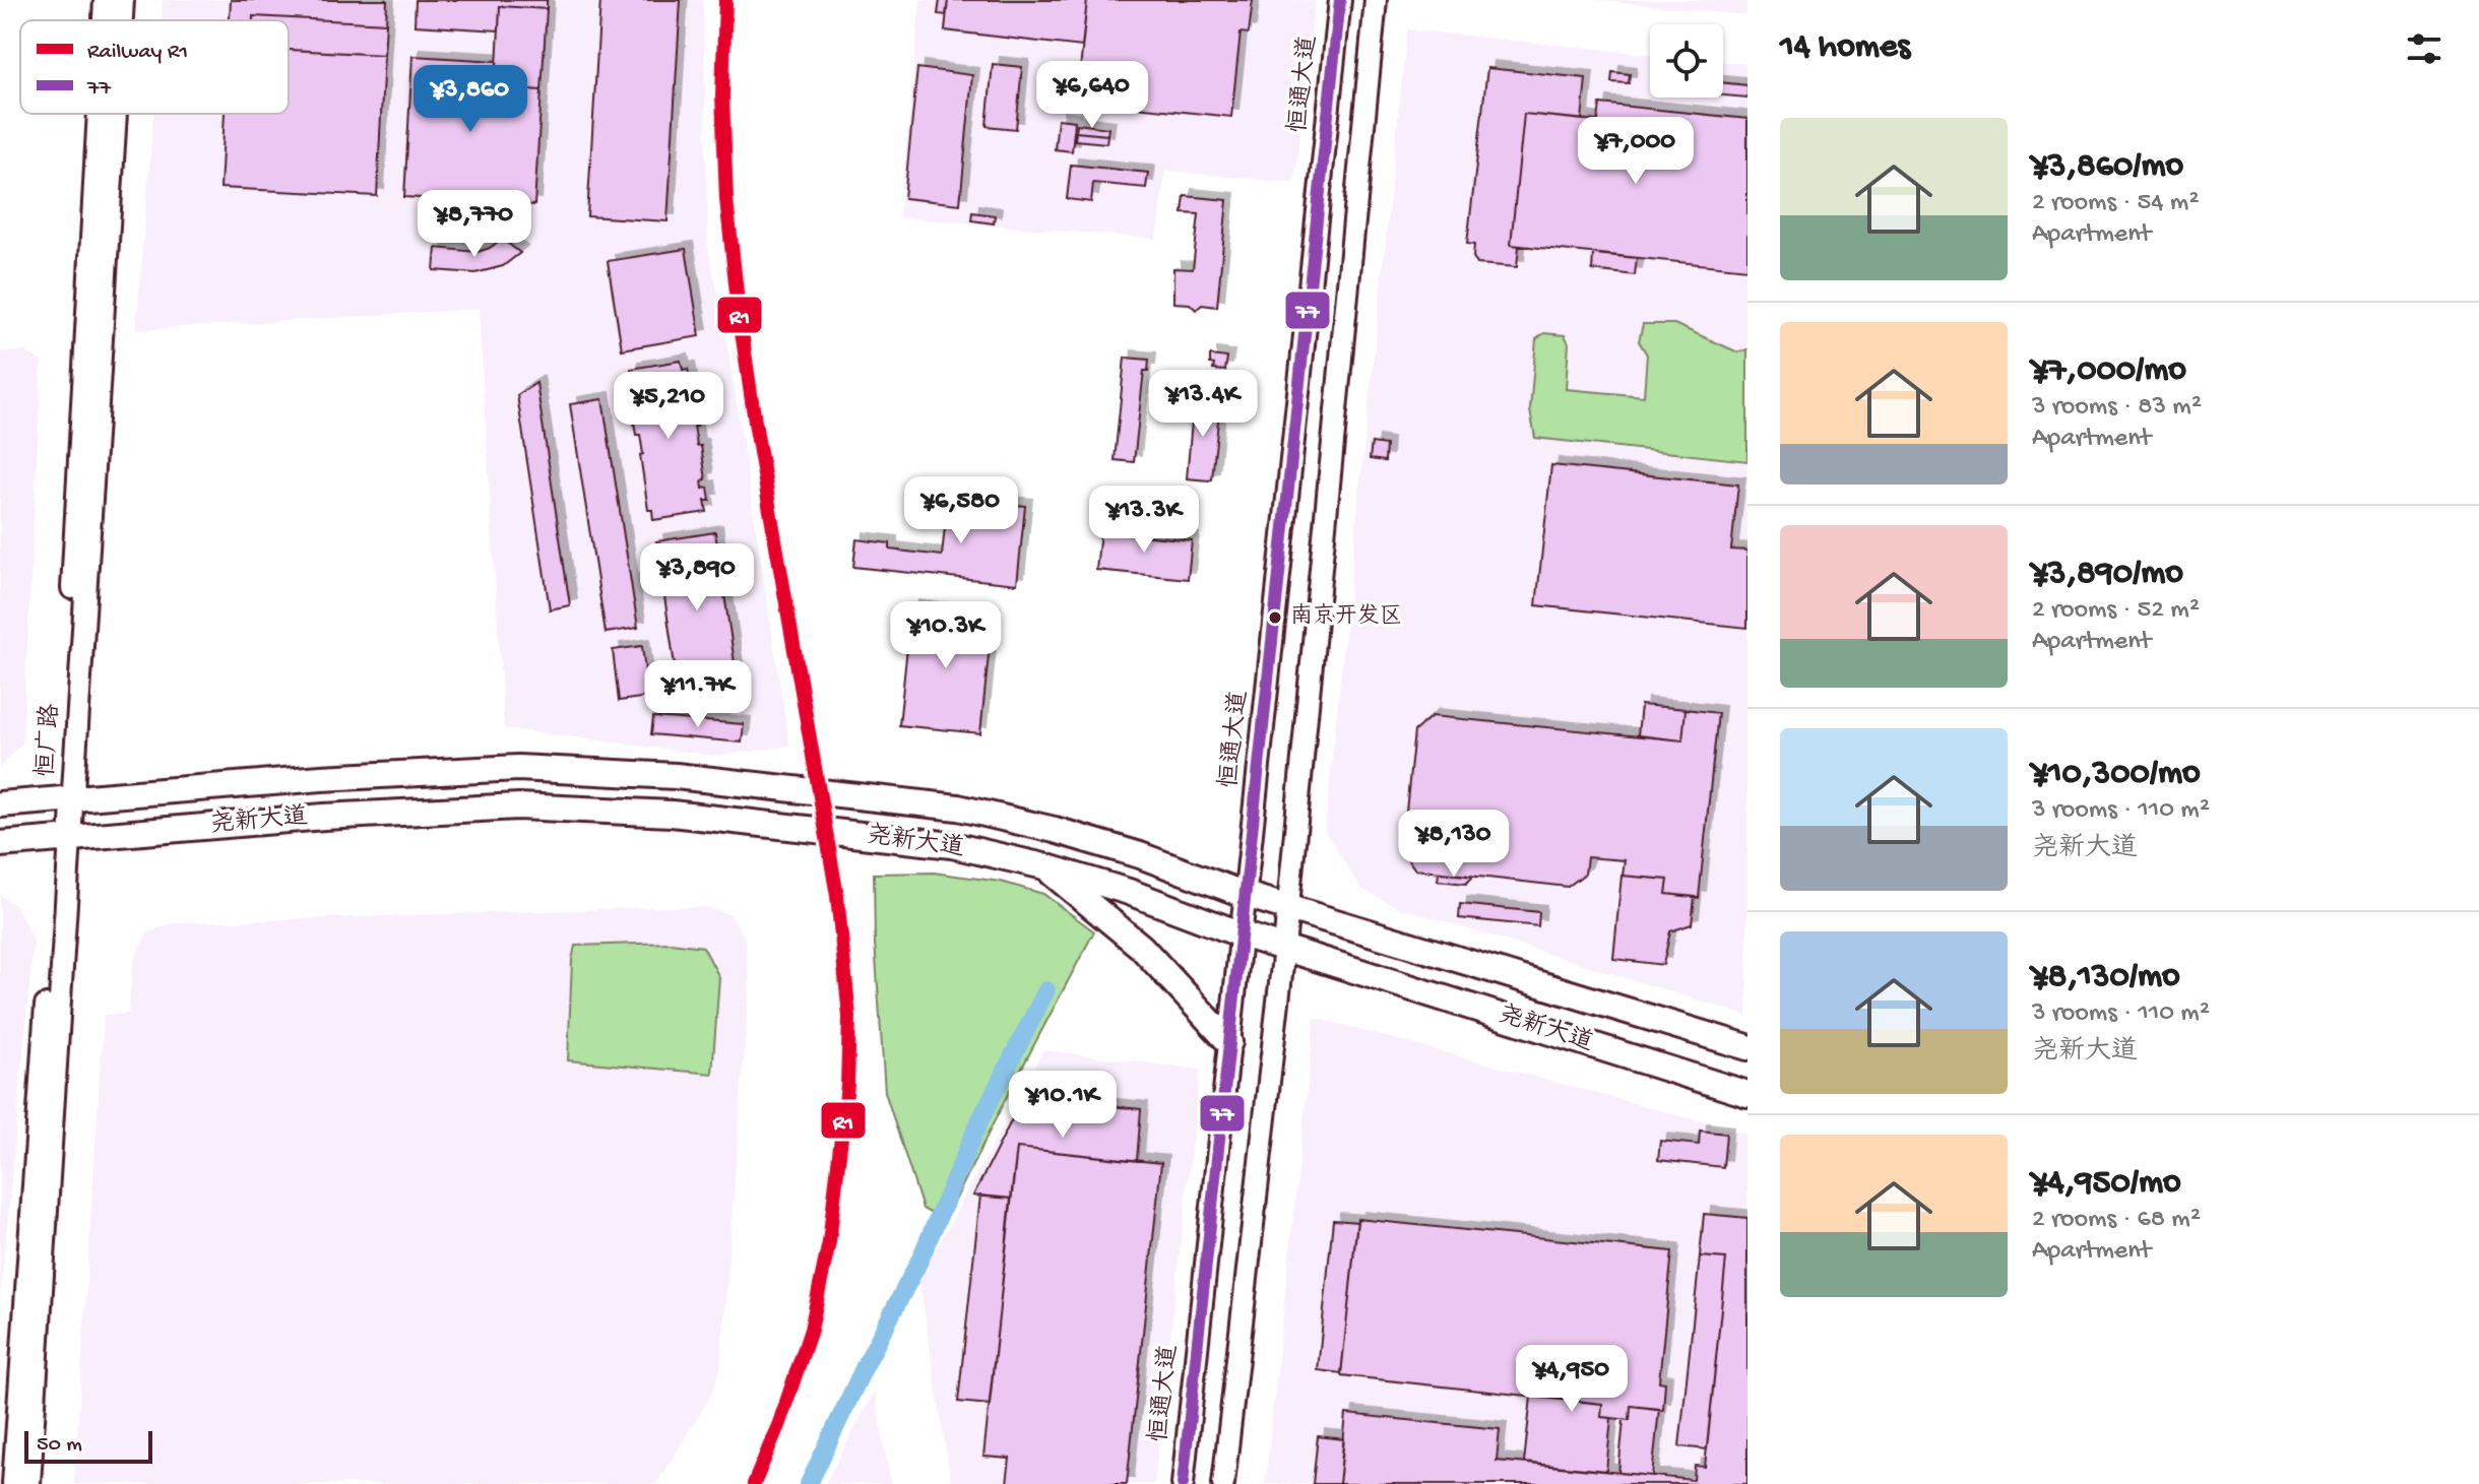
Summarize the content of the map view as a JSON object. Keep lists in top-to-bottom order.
{
  "streets": {
    "main road": ["恒通大道", "恒广路", "尧新大道"]
  },
  "crossings": [
    ["恒通大道", "尧新大道"],
    ["恒广路", "尧新大道"]
  ],
  "places": ["南京开发区"],
  "lines": ["rail line R1", "transit line 77"],
  "legend": ["Railway R1", "77"],
  "scale_bar": "50 m",
  "page": {
    "heading": "14 homes",
    "price": [
      "¥6,640",
      "¥3,860",
      "¥7,000",
      "¥8,770",
      "¥13.4K",
      "¥5,210",
      "¥6,580",
      "¥13.3K",
      "¥3,890",
      "¥10.3K",
      "¥11.7K",
      "¥8,130",
      "¥10.1K",
      "¥4,950"
    ],
    "list": [
      {
        "name": "¥3,860/mo",
        "note": "2 rooms · 54 m² · Apartment"
      },
      {
        "name": "¥7,000/mo",
        "note": "3 rooms · 83 m² · Apartment"
      },
      {
        "name": "¥3,890/mo",
        "note": "2 rooms · 52 m² · Apartment"
      },
      {
        "name": "¥10,300/mo",
        "note": "3 rooms · 110 m² · 尧新大道"
      },
      {
        "name": "¥8,130/mo",
        "note": "3 rooms · 110 m² · 尧新大道"
      },
      {
        "name": "¥4,950/mo",
        "note": "2 rooms · 68 m² · Apartment"
      }
    ],
    "scale": "50 m"
  }
}
